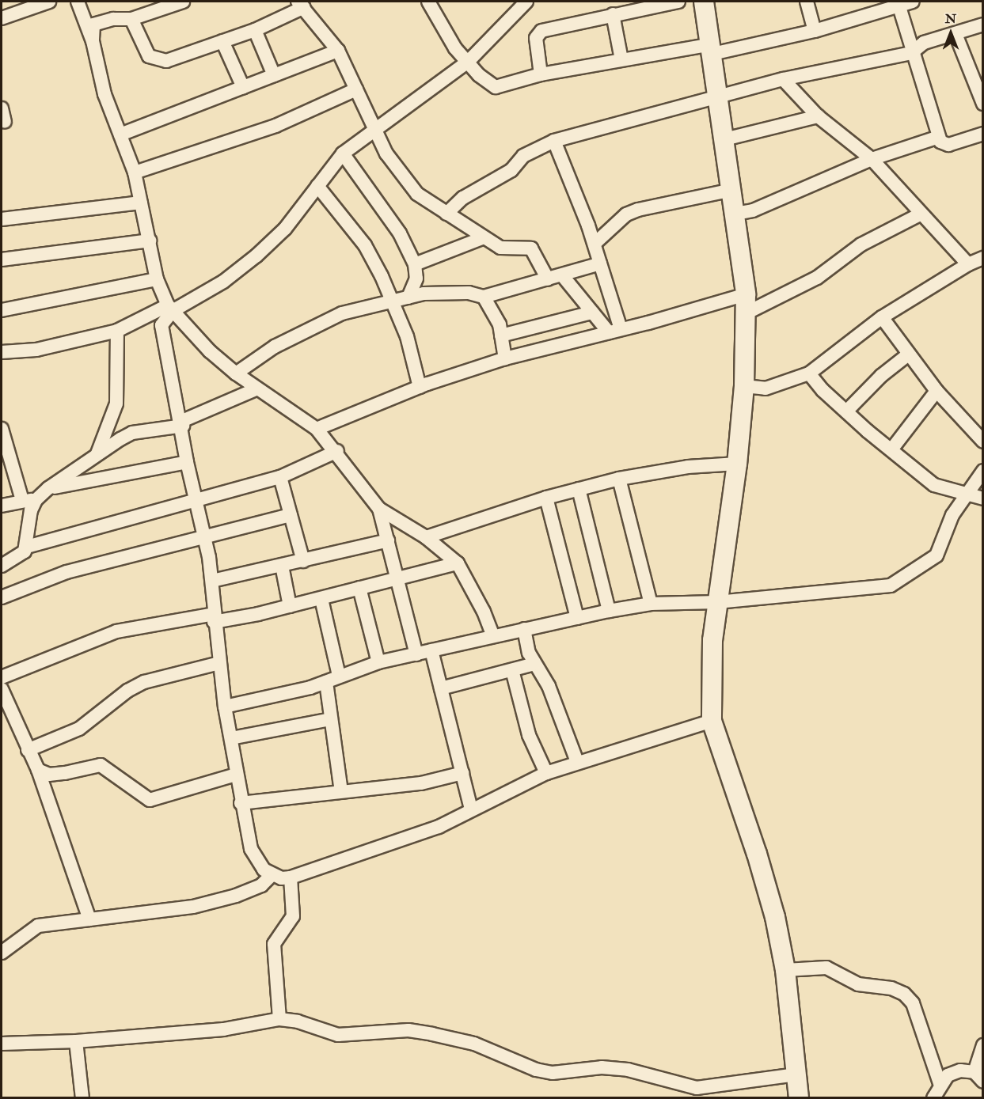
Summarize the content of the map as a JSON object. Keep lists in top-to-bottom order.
{
  "north": "top"
}
